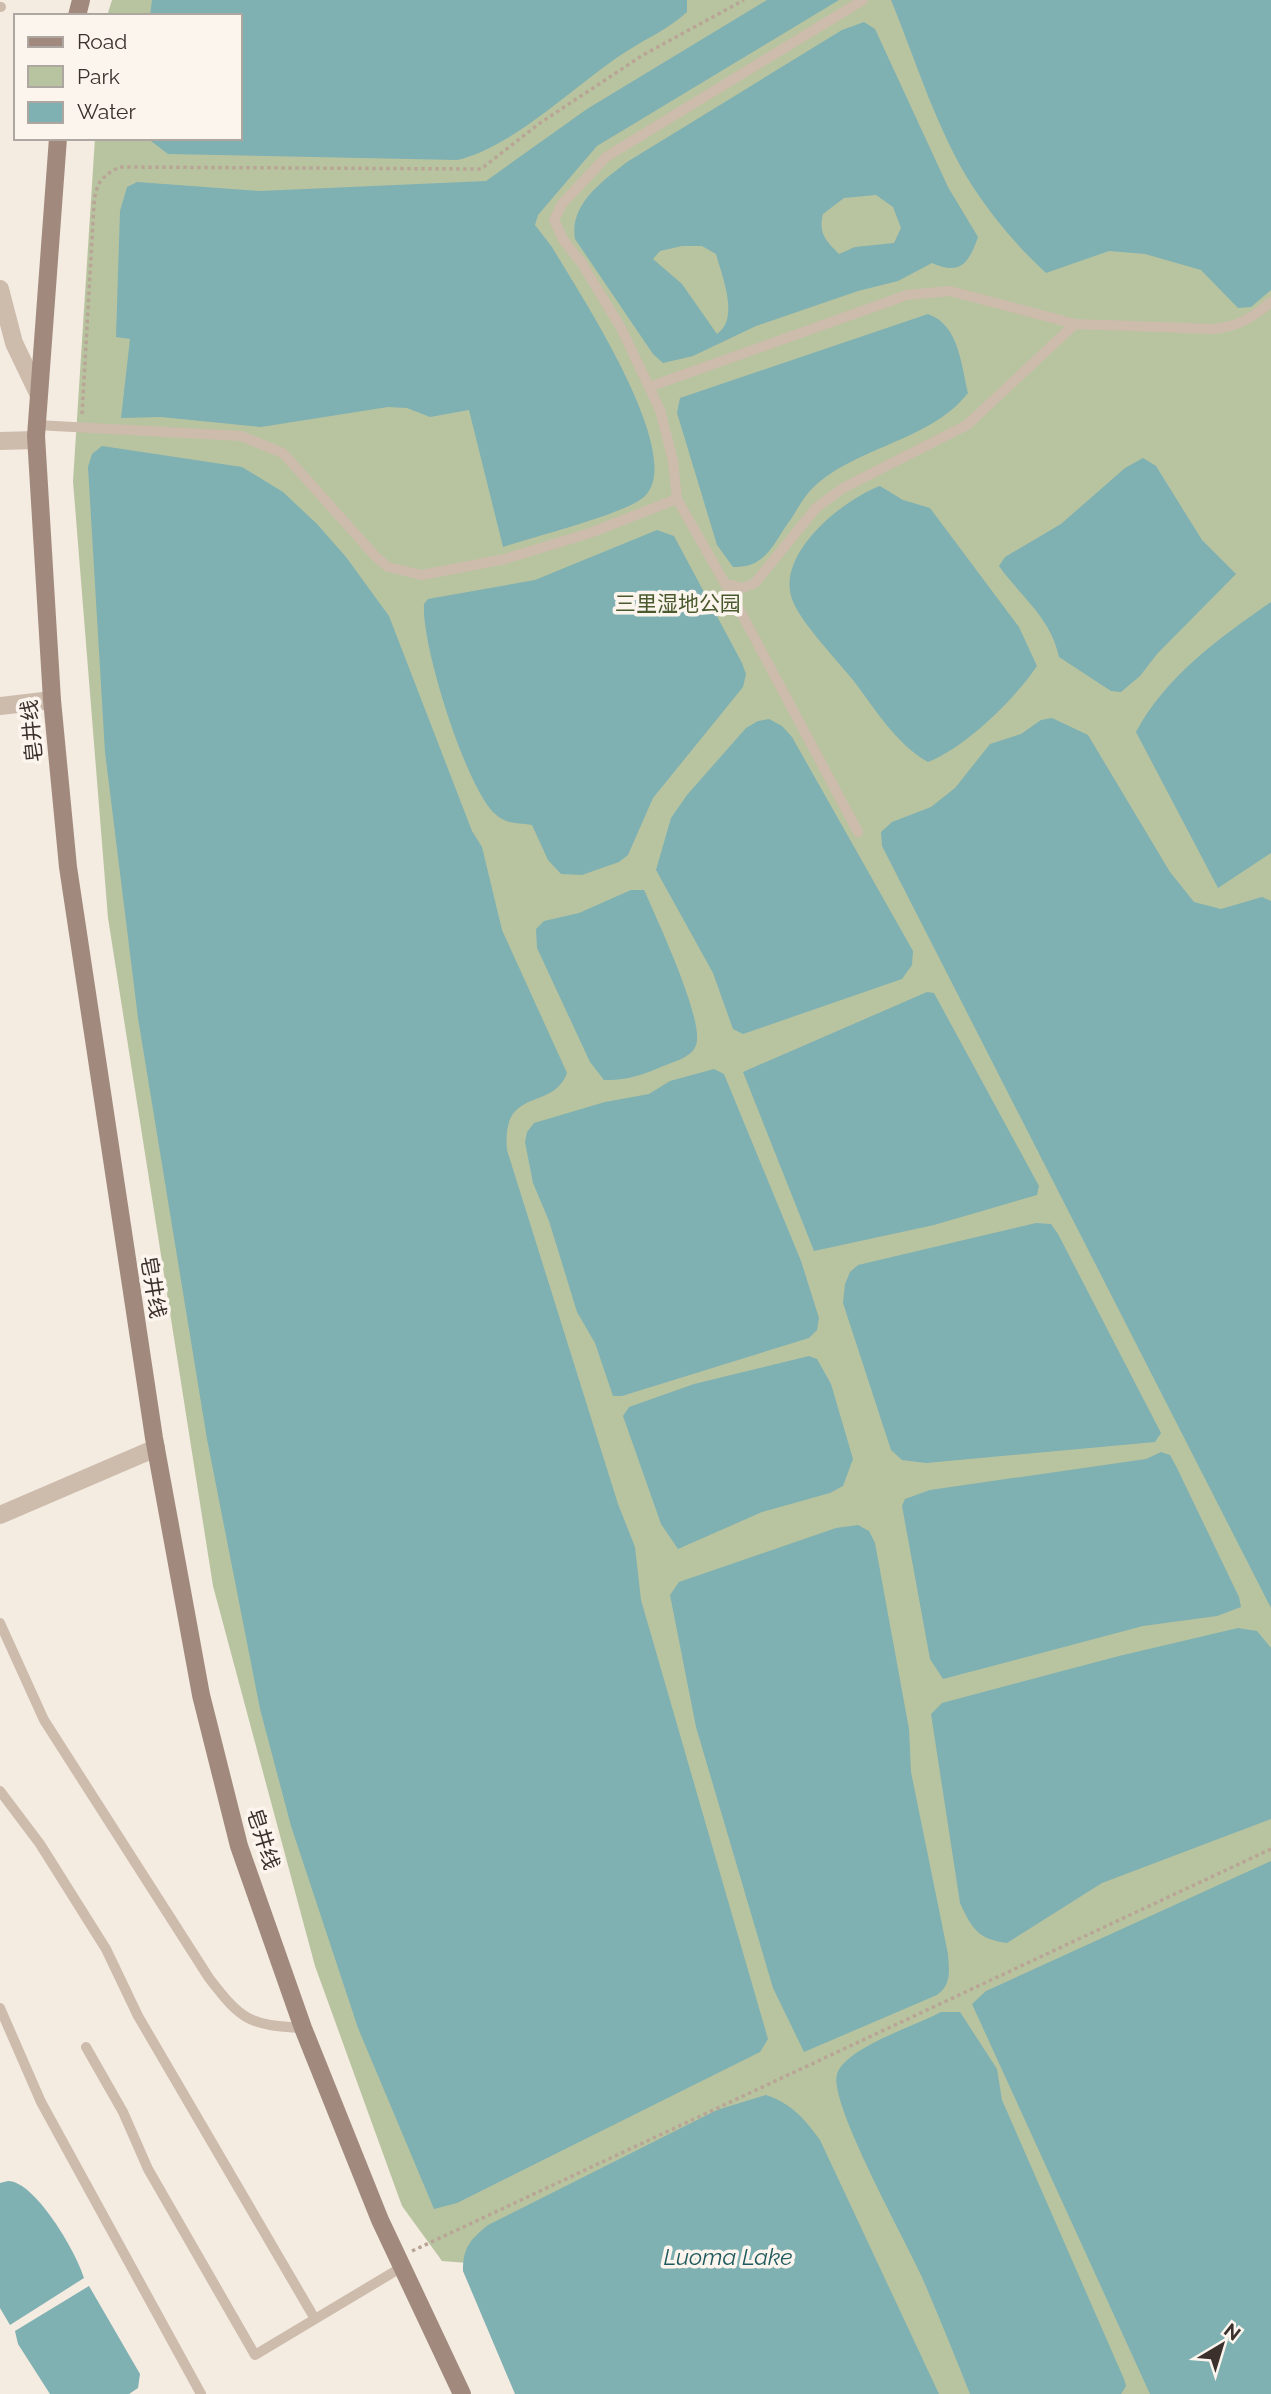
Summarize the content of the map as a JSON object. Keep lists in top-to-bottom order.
{
  "streets": {
    "street": ["皂井线"]
  },
  "water": ["Luoma Lake"],
  "parks": ["三里湿地公园"],
  "legend": ["Road", "Park", "Water"],
  "north": "top right"
}
